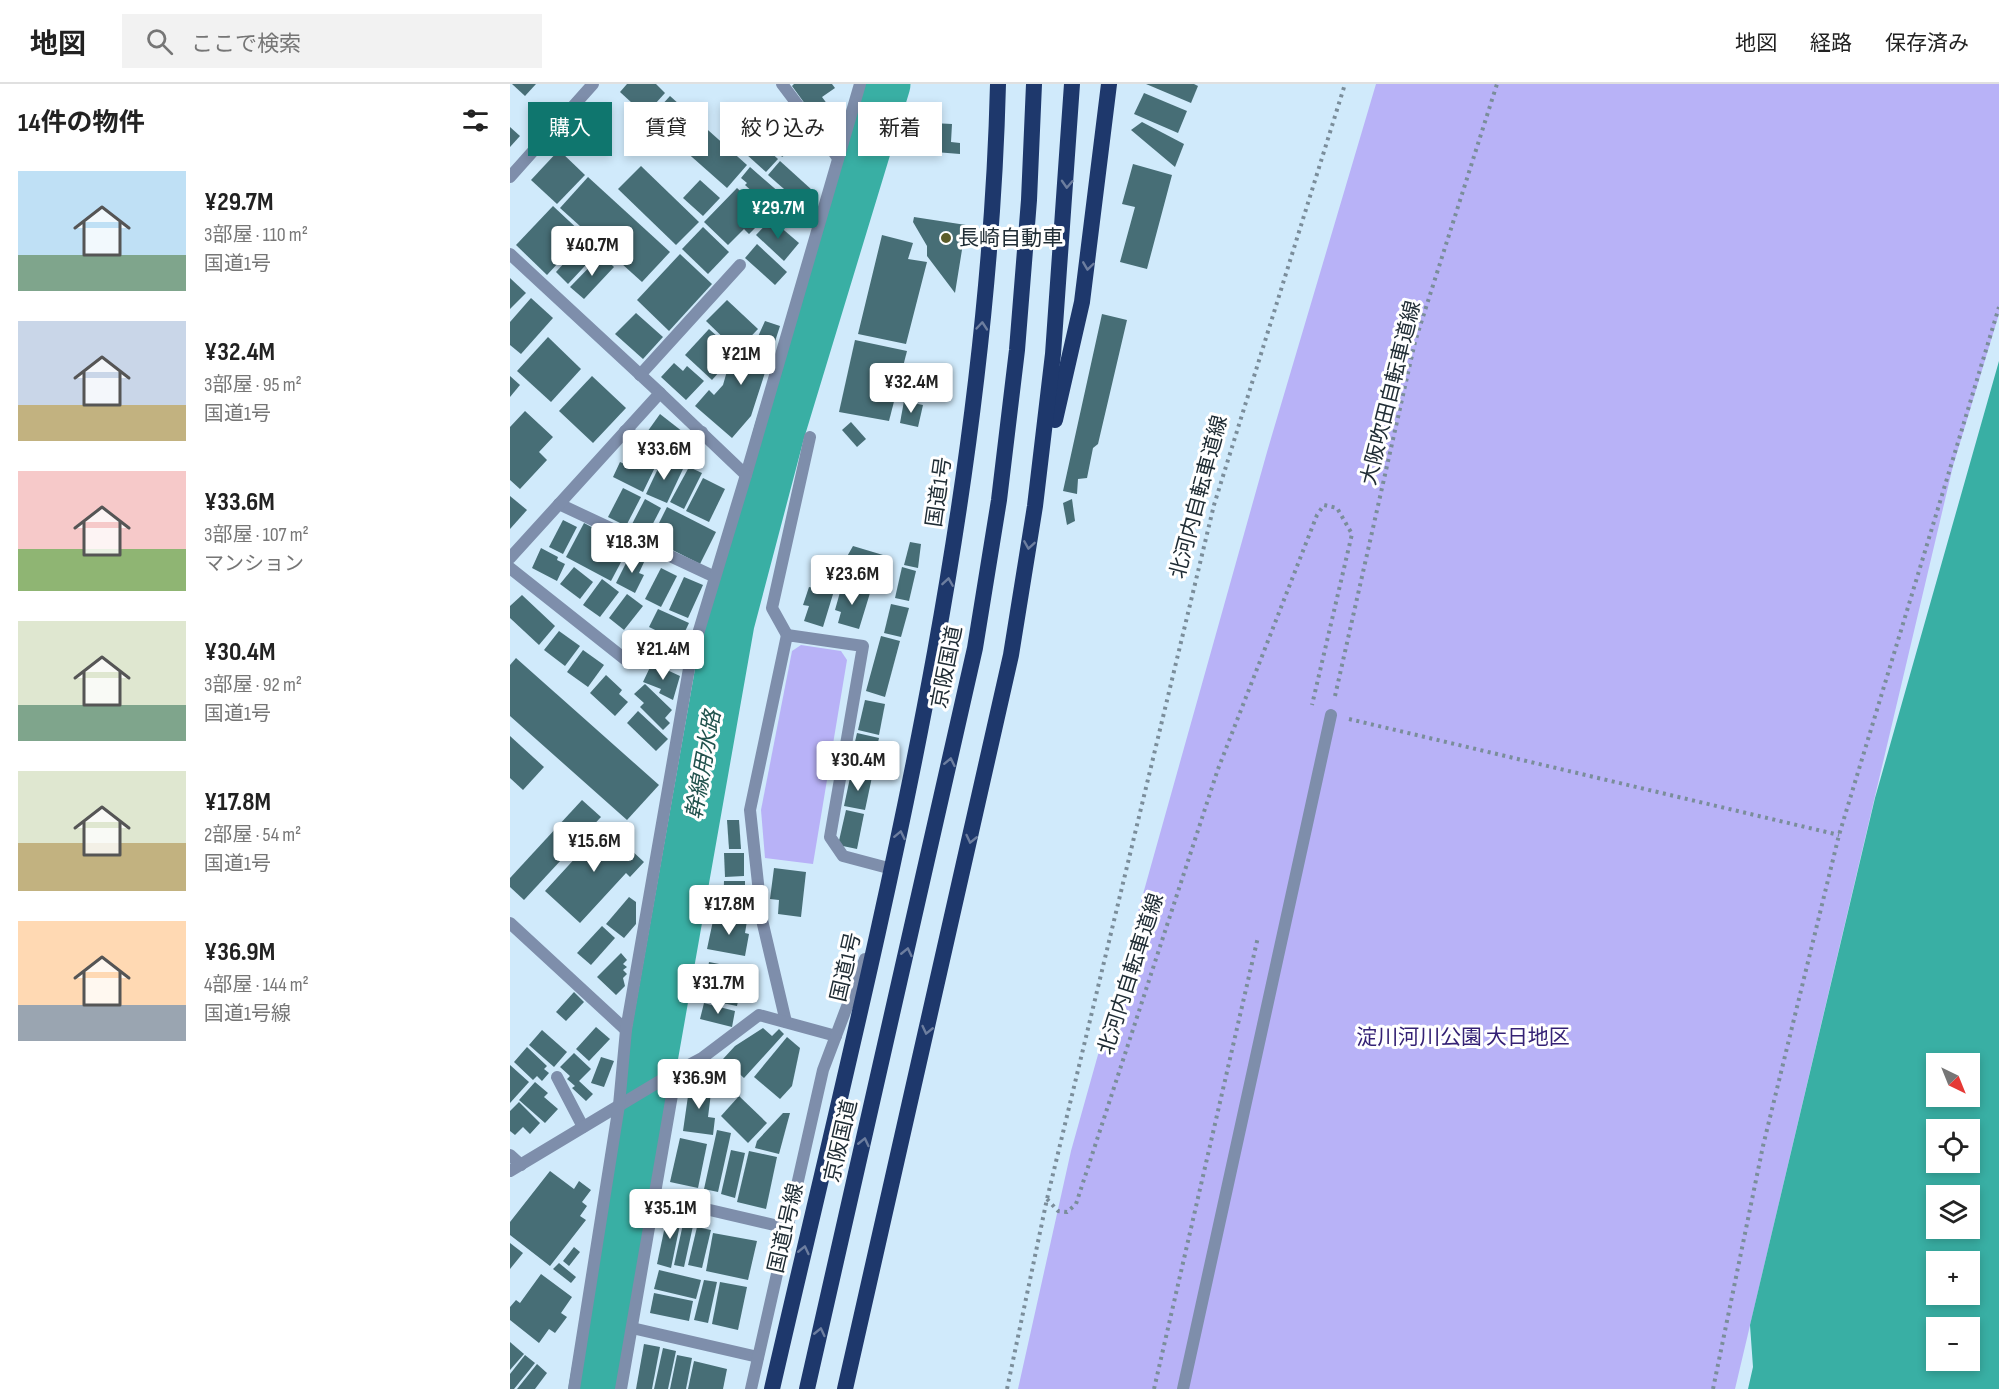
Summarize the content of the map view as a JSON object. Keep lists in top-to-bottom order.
{
  "streets": {
    "highway": ["国道1号", "京阪国道", "国道1号線"],
    "path": ["大阪吹田自転車道線", "北河内自転車道線"]
  },
  "crossings": [
    ["国道1号", "国道1号線"]
  ],
  "water": ["幹線用水路"],
  "parks": ["淀川河川公園 大日地区"],
  "places": ["長崎自動車"],
  "north": "bottom right",
  "page": {
    "header": "地図",
    "search": "ここで検索",
    "nav": ["地図", "経路", "保存済み"],
    "heading": "14件の物件",
    "chip": [
      "購入",
      "賃貸",
      "絞り込み",
      "新着"
    ],
    "list": [
      {
        "name": "¥29.7M",
        "note": "3部屋 · 110 m² · 国道1号"
      },
      {
        "name": "¥32.4M",
        "note": "3部屋 · 95 m² · 国道1号"
      },
      {
        "name": "¥33.6M",
        "note": "3部屋 · 107 m² · マンション"
      },
      {
        "name": "¥30.4M",
        "note": "3部屋 · 92 m² · 国道1号"
      },
      {
        "name": "¥17.8M",
        "note": "2部屋 · 54 m² · 国道1号"
      },
      {
        "name": "¥36.9M",
        "note": "4部屋 · 144 m² · 国道1号線"
      }
    ],
    "price": [
      "¥29.7M",
      "¥40.7M",
      "¥21M",
      "¥32.4M",
      "¥33.6M",
      "¥18.3M",
      "¥23.6M",
      "¥21.4M",
      "¥30.4M",
      "¥15.6M",
      "¥17.8M",
      "¥31.7M",
      "¥36.9M",
      "¥35.1M"
    ],
    "map_buttons": ["+", "−"]
  }
}
